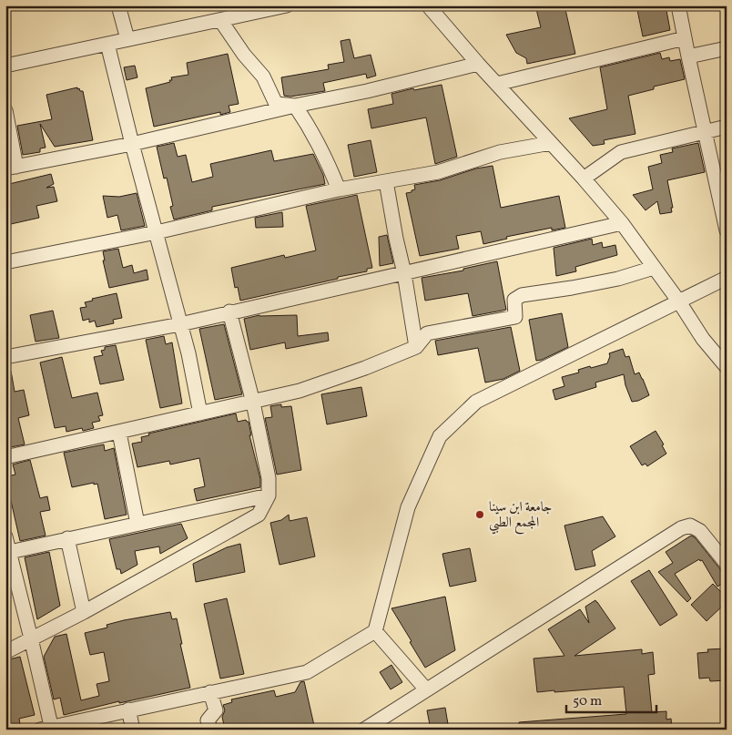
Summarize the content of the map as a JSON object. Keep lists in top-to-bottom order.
{
  "places": ["جامعة ابن سينا المجمع الطبي"],
  "scale_bar": "50 m"
}
